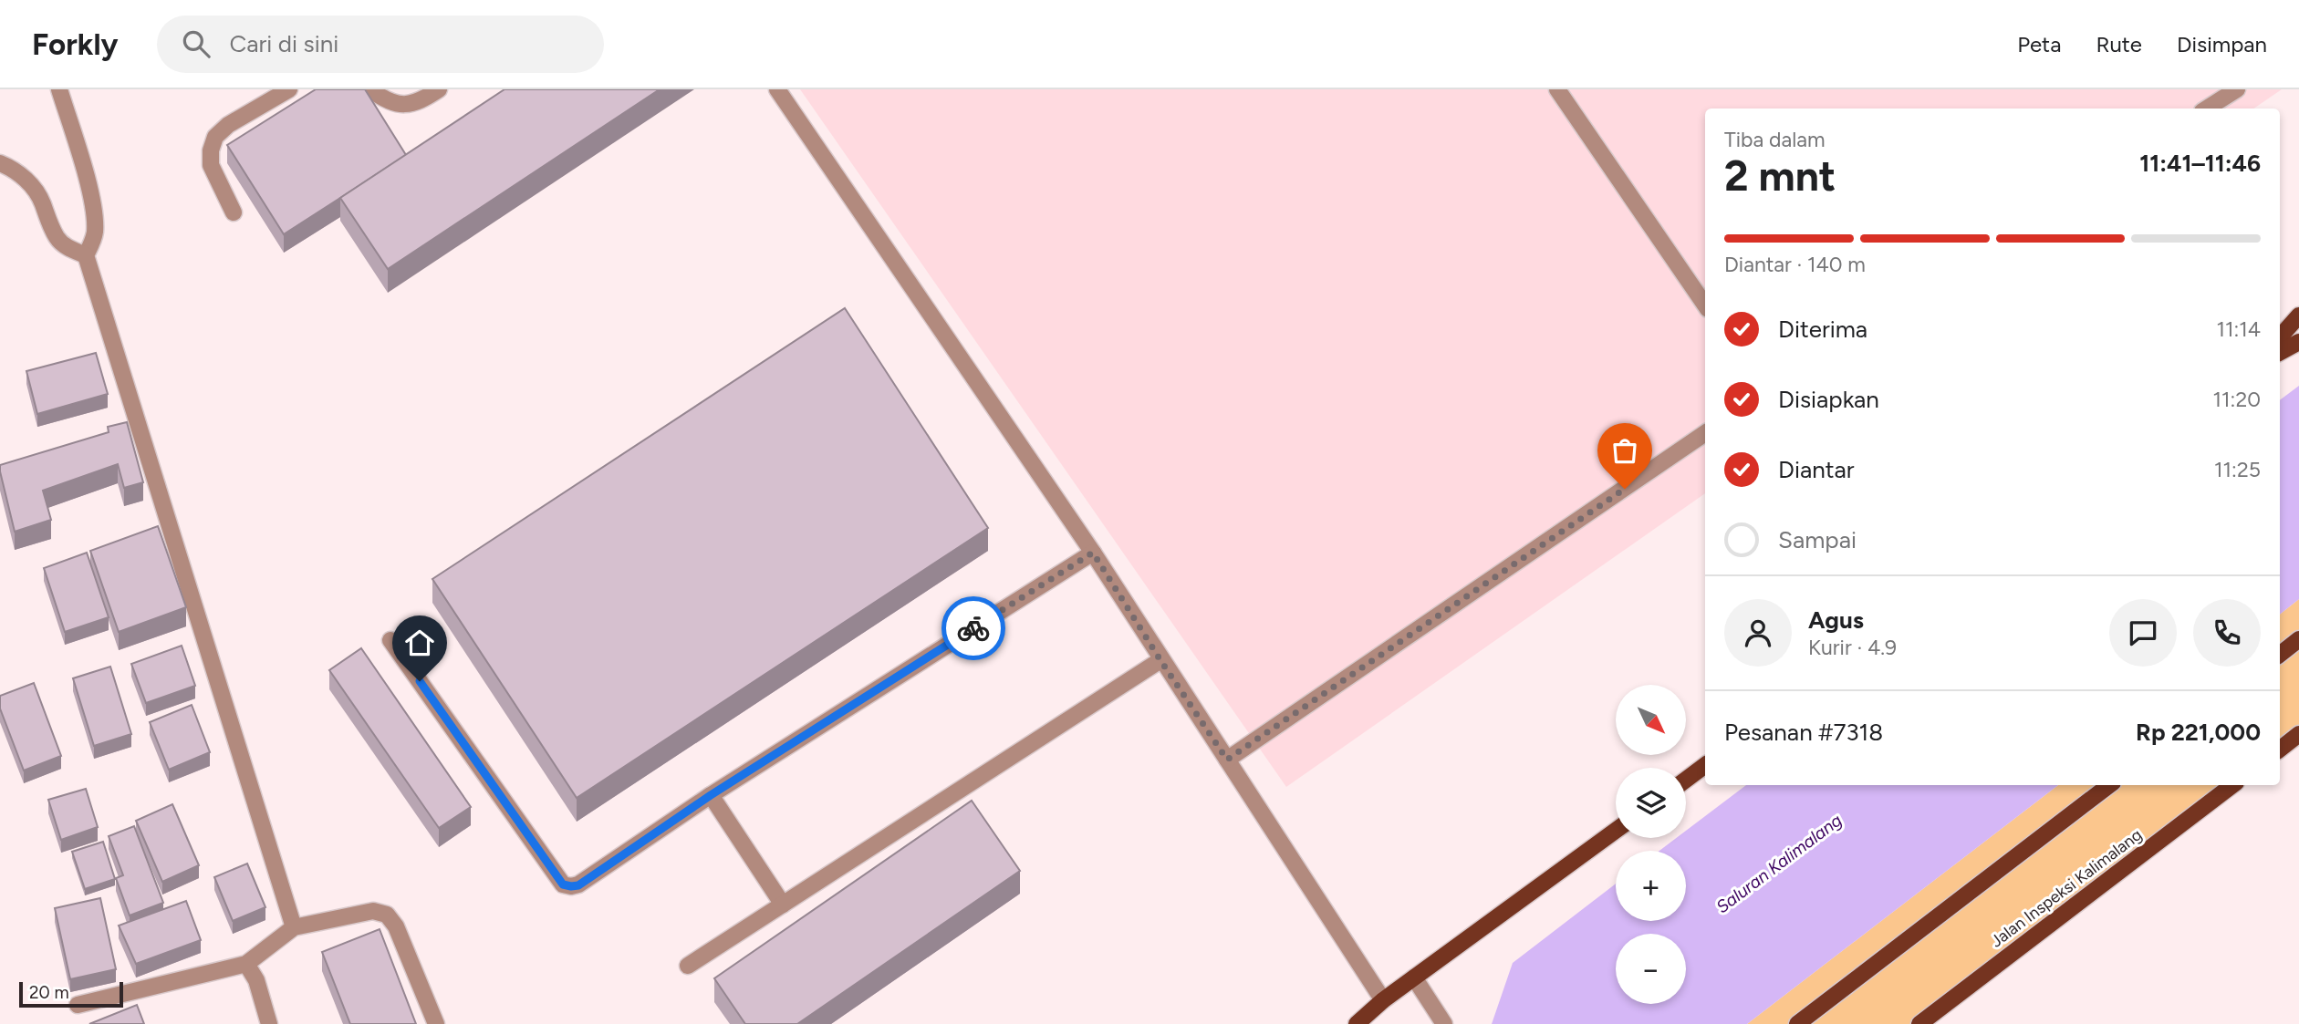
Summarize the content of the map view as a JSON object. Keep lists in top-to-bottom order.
{
  "streets": {
    "main road": ["Jalan Inspeksi Kalimalang"]
  },
  "water": ["Saluran Kalimalang"],
  "scale_bar": "20 m",
  "north": "bottom right",
  "page": {
    "header": "Forkly",
    "search": "Cari di sini",
    "nav": ["Peta", "Rute", "Disimpan"],
    "heading": ["2 mnt", "Tiba dalam", "11:41–11:46"],
    "panel": [
      "Agus",
      "Kurir · 4.9",
      "Pesanan #7318",
      "Rp 221,000"
    ],
    "bar": "Diantar · 140 m",
    "list": [
      ["Diterima", "11:14"],
      ["Disiapkan", "11:20"],
      ["Diantar", "11:25"],
      "Sampai"
    ],
    "map_buttons": ["+", "−"],
    "scale": "20 m"
  }
}
